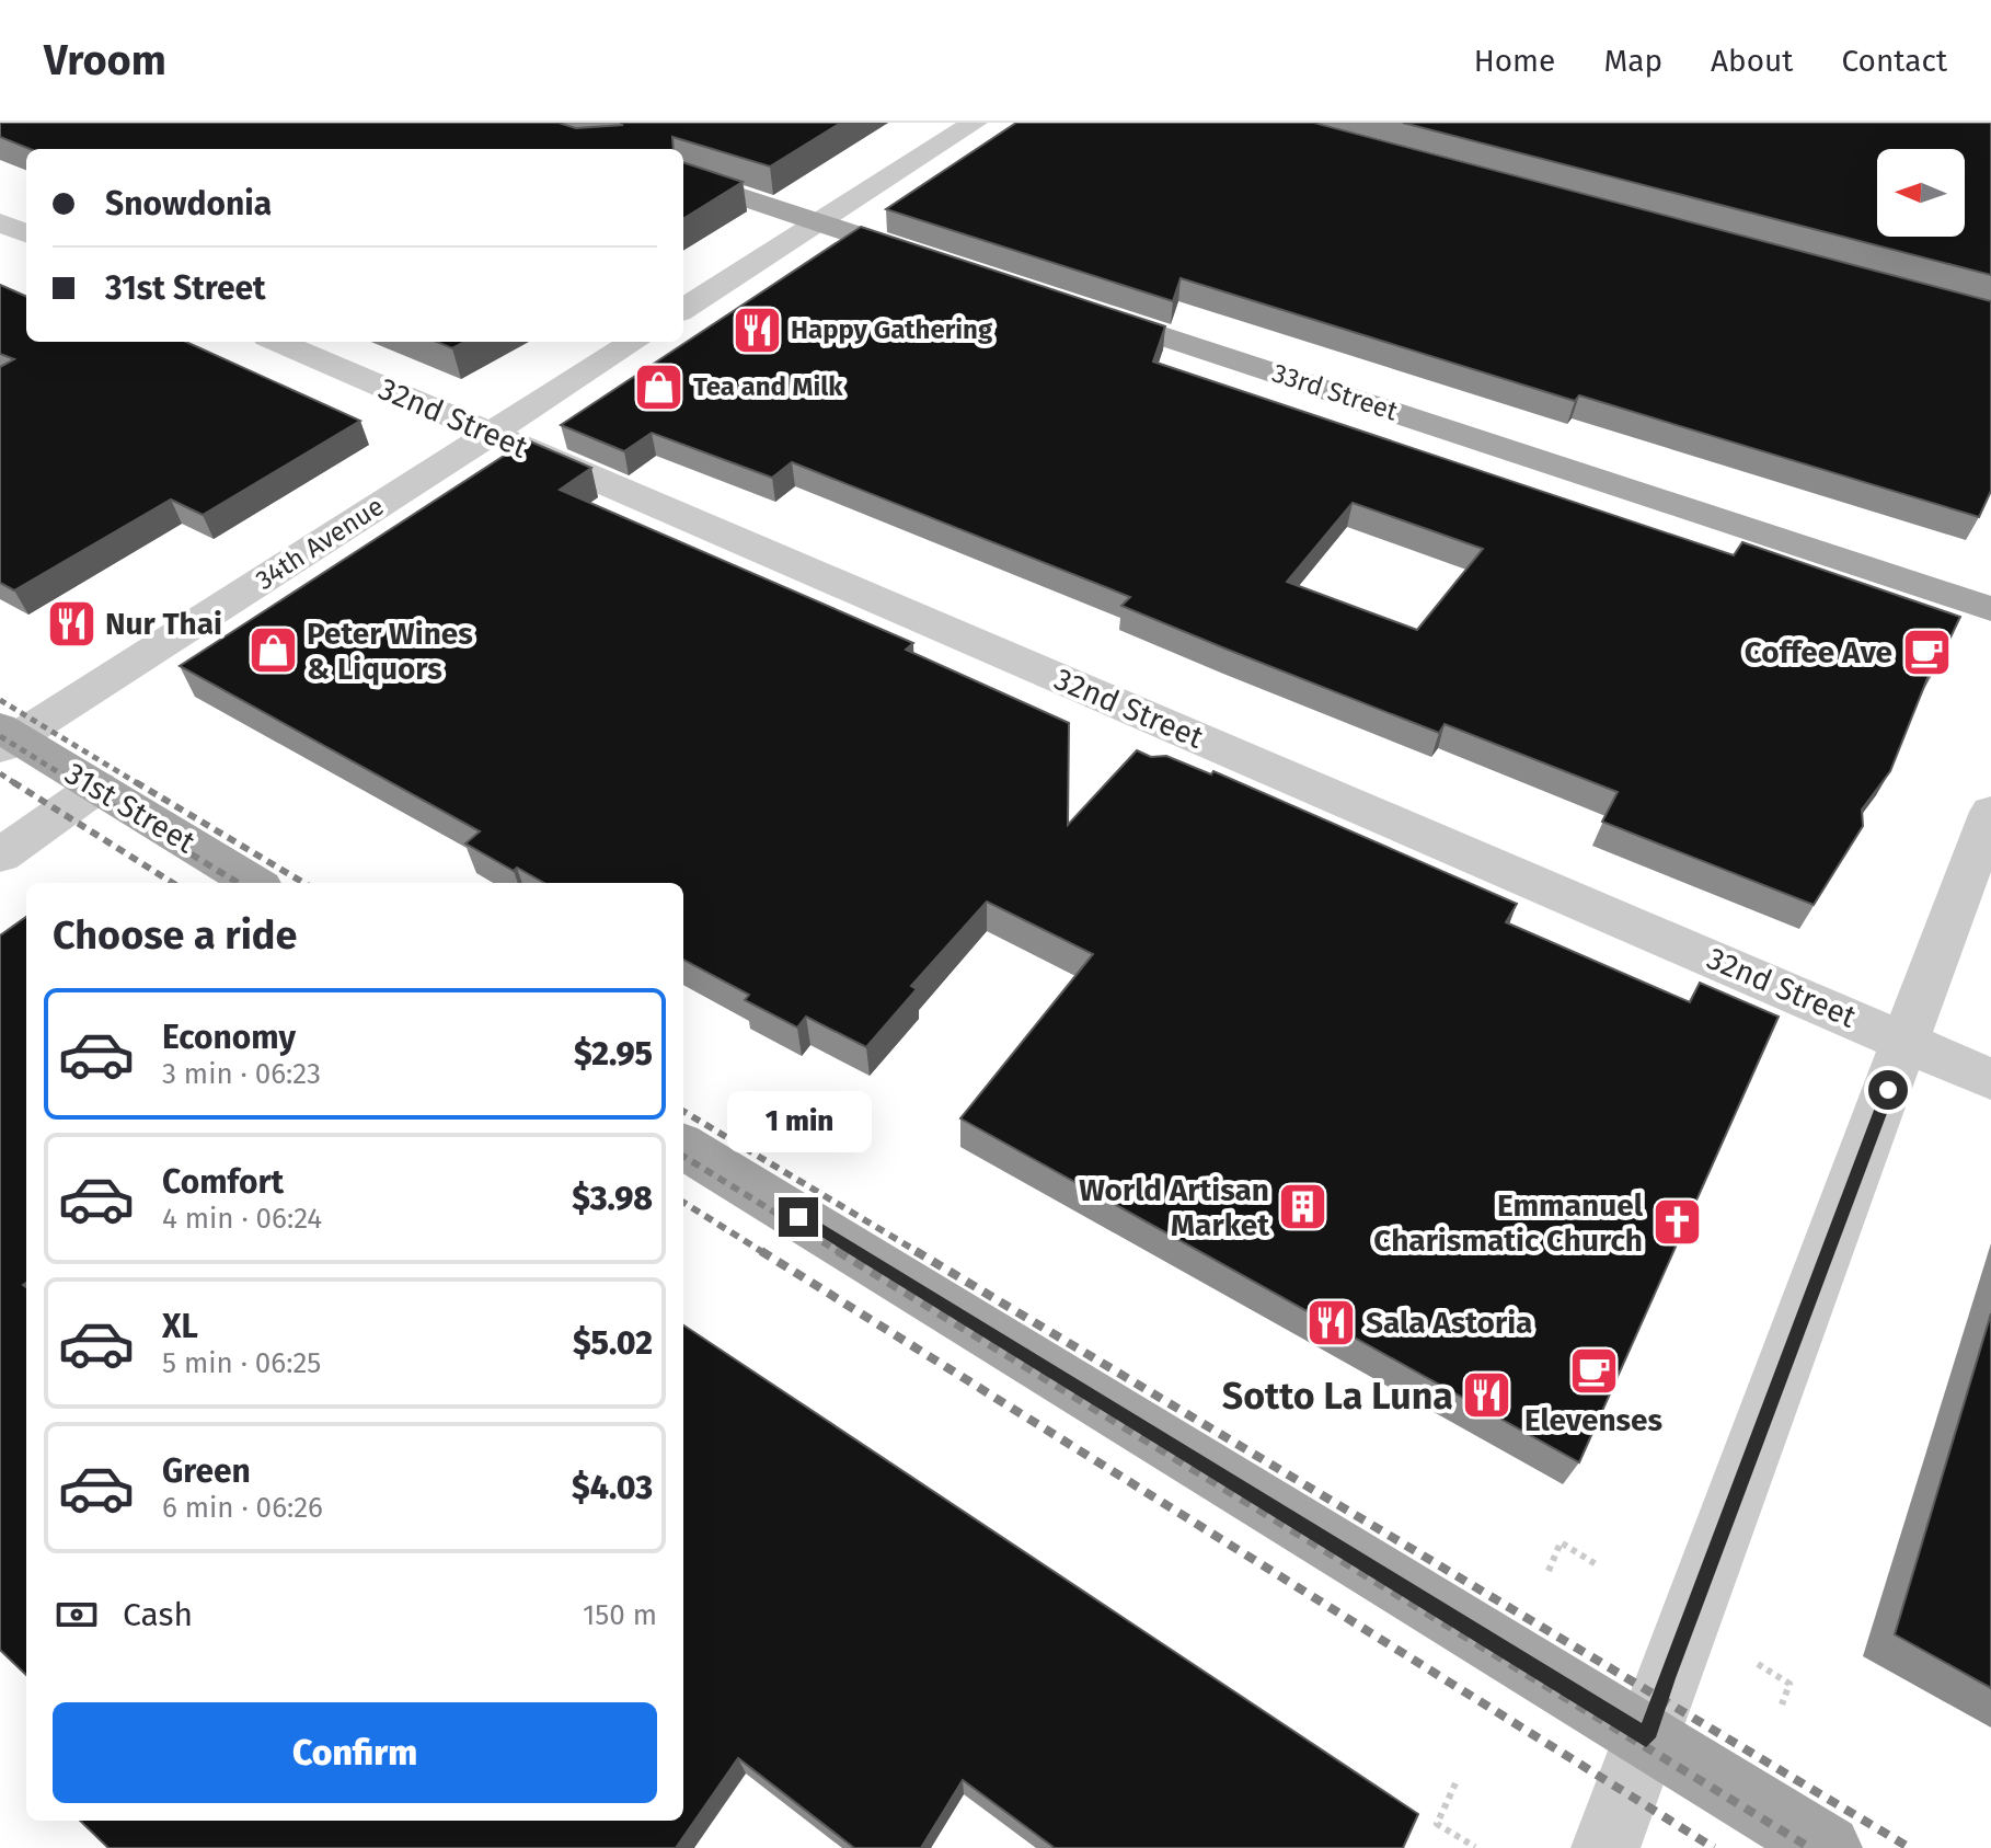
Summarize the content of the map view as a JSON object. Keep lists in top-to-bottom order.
{
  "streets": {
    "main road": ["33rd Street", "31st Street"],
    "street": ["32nd Street", "34th Avenue"]
  },
  "crossings": [
    ["32nd Street", "34th Avenue"],
    ["34th Avenue", "31st Street"]
  ],
  "places": {
    "restaurant": [
      "Happy Gathering",
      "Nur Thai",
      "Sala Astoria",
      "Sotto La Luna"
    ],
    "shop": ["Tea and Milk", "Peter Wines & Liquors"],
    "cafe": ["Coffee Ave", "Elevenses"],
    "building": ["World Artisan Market"],
    "church": ["Emmanuel Charismatic Church"]
  },
  "north": "left",
  "page": {
    "header": "Vroom",
    "nav": [
      "Home",
      "Map",
      "About",
      "Contact"
    ],
    "banner": ["Snowdonia", "31st Street"],
    "heading": "Choose a ride",
    "list": [
      {
        "name": "Economy",
        "note": "3 min · 06:23",
        "value": "$2.95"
      },
      {
        "name": "Comfort",
        "note": "4 min · 06:24",
        "value": "$3.98"
      },
      {
        "name": "XL",
        "note": "5 min · 06:25",
        "value": "$5.02"
      },
      {
        "name": "Green",
        "note": "6 min · 06:26",
        "value": "$4.03"
      }
    ],
    "bubble": "1 min",
    "pay": ["Cash", "150 m"],
    "buttons": "Confirm"
  }
}
